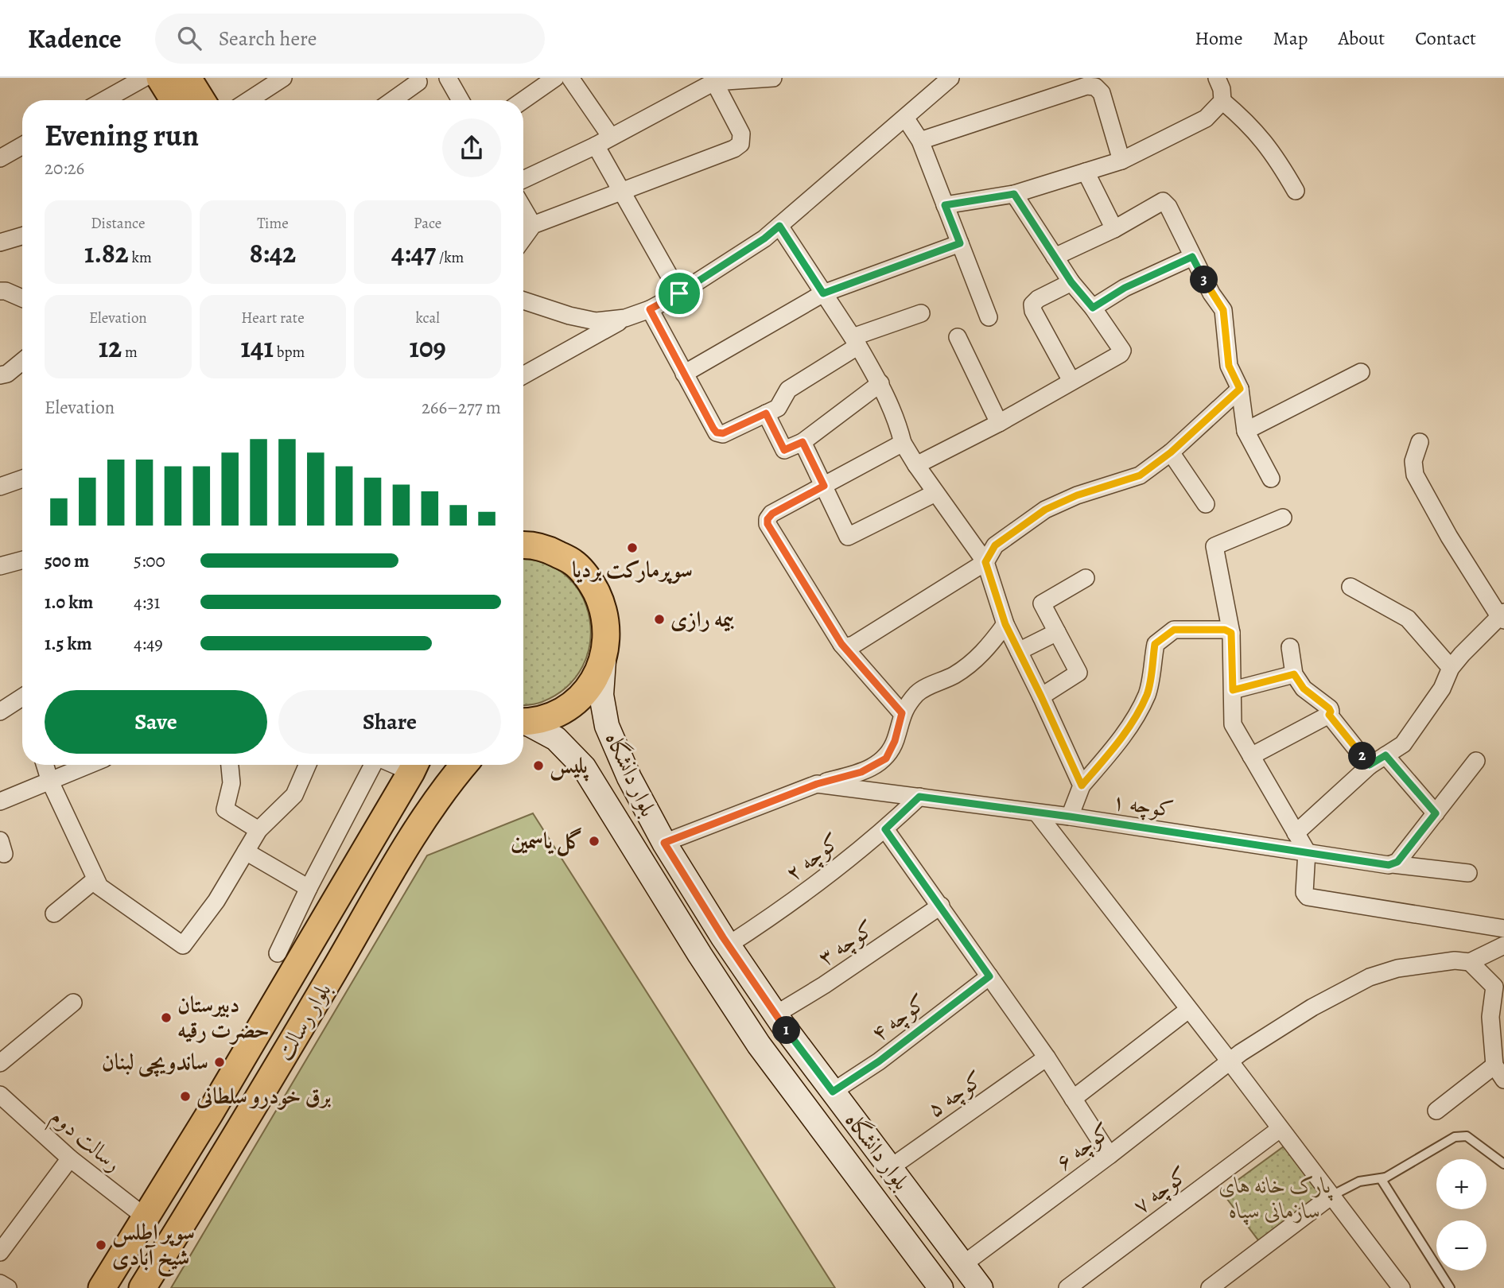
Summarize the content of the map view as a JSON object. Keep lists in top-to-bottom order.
{
  "streets": {
    "main road": ["بلوار دانشگاه", "بلوار رسالت"],
    "street": [
      "کوچه ۱",
      "کوچه ۲",
      "کوچه ۳",
      "کوچه ۴",
      "کوچه ۵",
      "رسالت دوم",
      "کوچه ۶",
      "کوچه ۷"
    ]
  },
  "crossings": [
    ["بلوار دانشگاه", "کوچه ۱"],
    ["بلوار دانشگاه", "کوچه ۲"],
    ["بلوار دانشگاه", "کوچه ۳"],
    ["بلوار دانشگاه", "کوچه ۴"],
    ["بلوار دانشگاه", "کوچه ۵"],
    ["بلوار دانشگاه", "کوچه ۶"],
    ["کوچه ۱", "کوچه ۲"],
    ["بلوار رسالت", "رسالت دوم"]
  ],
  "parks": ["پارک خانه های سازمانی سپاه"],
  "places": [
    "سوپرمارکت بردیا",
    "بیمه رازی",
    "پلیس",
    "گل یاسمین",
    "دبیرستان حضرت رقیه",
    "ساندویچی لبنان",
    "برق خودرو سلطانی",
    "سوپر اطلس شیخ آبادی"
  ],
  "page": {
    "header": "Kadence",
    "search": "Search here",
    "nav": [
      "Home",
      "Map",
      "About",
      "Contact"
    ],
    "heading": ["Evening run", "20:26"],
    "stats": [
      ["Distance", "1.82 km"],
      ["Time", "8:42"],
      ["Pace", "4:47 /km"],
      ["Elevation", "12 m"],
      ["Heart rate", "141 bpm"],
      ["kcal", "109"]
    ],
    "pins": ["3", "2", "1"],
    "chart": ["Elevation", "266–277 m"],
    "list": [
      {
        "name": "500 m",
        "note": "5:00"
      },
      {
        "name": "1.0 km",
        "note": "4:31"
      },
      {
        "name": "1.5 km",
        "note": "4:49"
      }
    ],
    "buttons": ["Save", "Share"],
    "map_buttons": ["+", "−"]
  }
}
